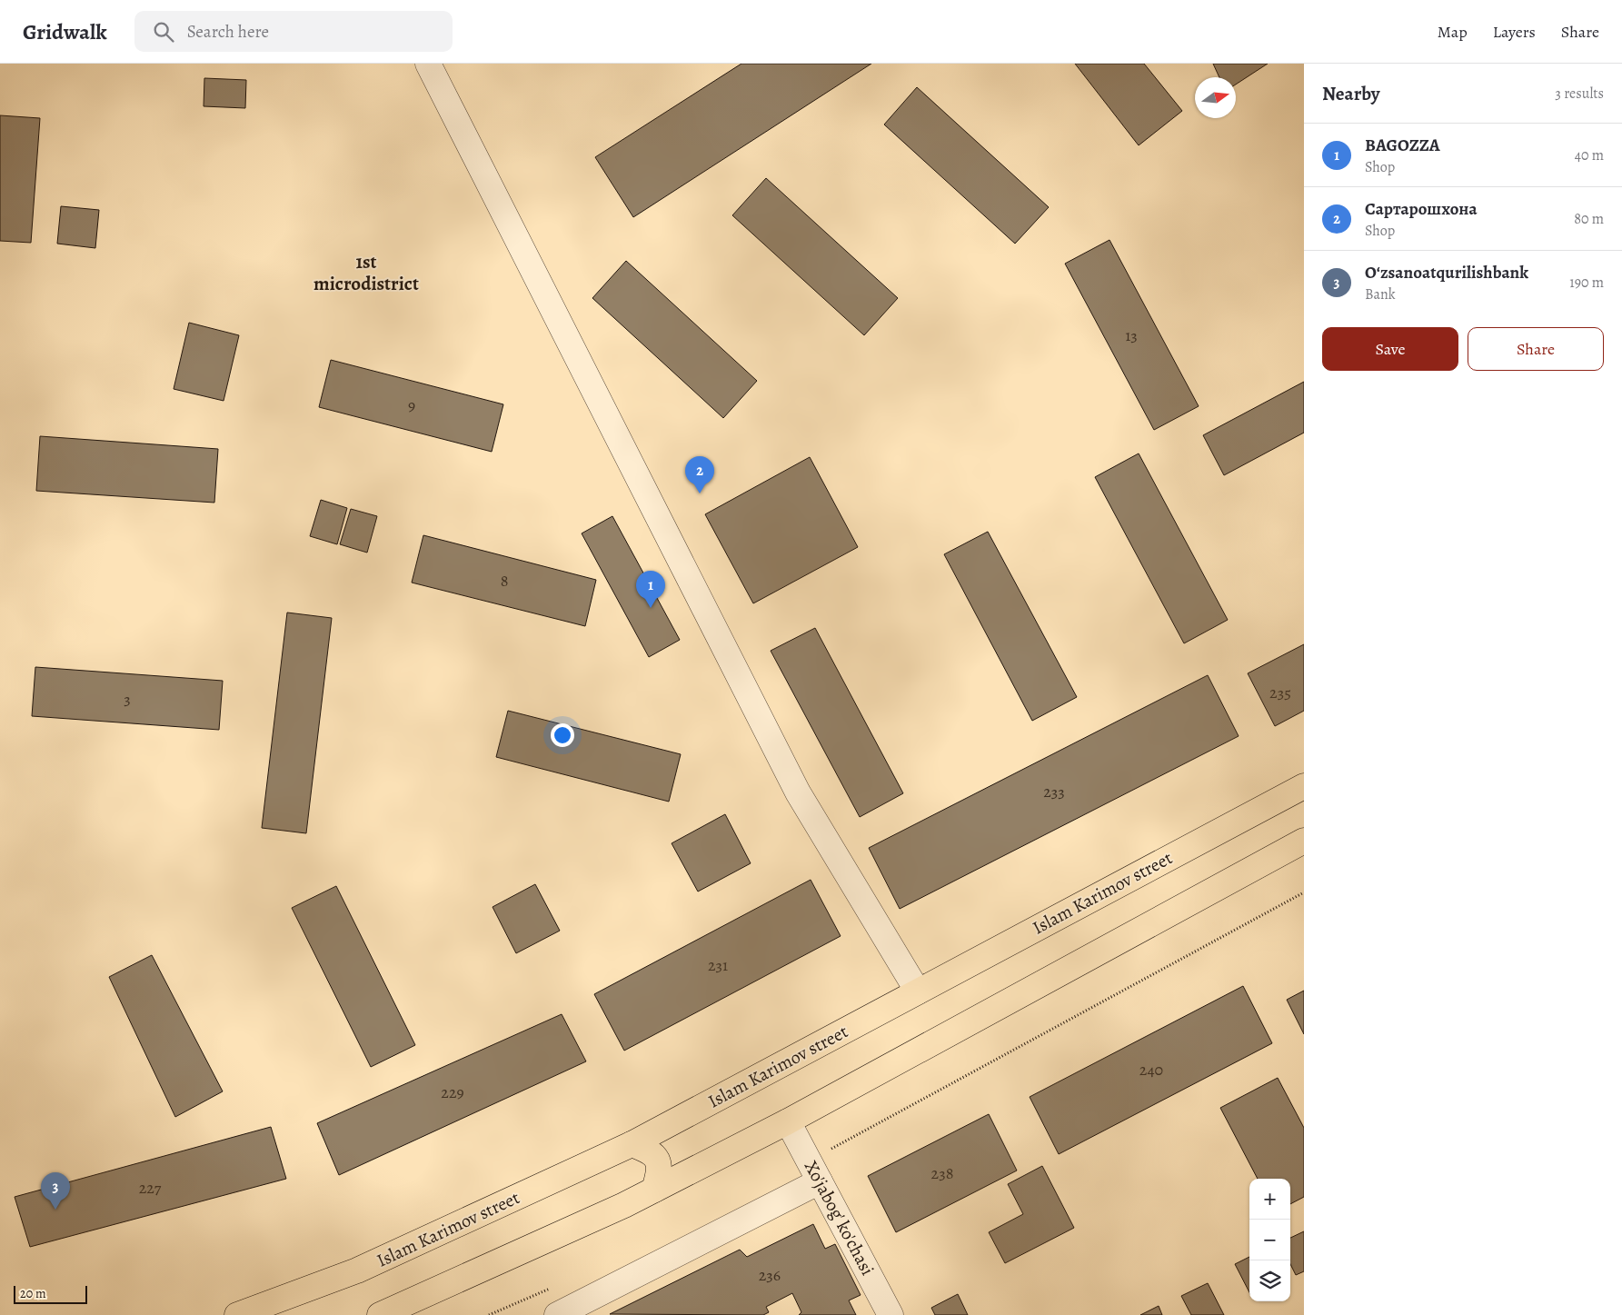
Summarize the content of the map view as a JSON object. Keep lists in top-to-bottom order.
{
  "streets": {
    "main road": ["Islam Karimov street"],
    "street": ["Xo'jabog' ko'chasi"]
  },
  "districts": ["1st microdistrict"],
  "house_numbers": [
    "13",
    "9",
    "8",
    "235",
    "3",
    "233",
    "231",
    "240",
    "229",
    "238",
    "227",
    "236"
  ],
  "scale_bar": "20 m",
  "north": "right",
  "page": {
    "header": "Gridwalk",
    "search": "Search here",
    "nav": ["Map", "Layers", "Share"],
    "heading": ["Nearby", "3 results"],
    "list": [
      {
        "mark": "1",
        "name": "BAGOZZA",
        "note": "Shop",
        "value": "40 m"
      },
      {
        "mark": "2",
        "name": "Сартарошхона",
        "note": "Shop",
        "value": "80 m"
      },
      {
        "mark": "3",
        "name": "Oʻzsanoatqurilishbank",
        "note": "Bank",
        "value": "190 m"
      }
    ],
    "buttons": ["Save", "Share"],
    "pins": ["2", "1", "3"],
    "map_buttons": ["+", "−"],
    "scale": "20 m"
  }
}
